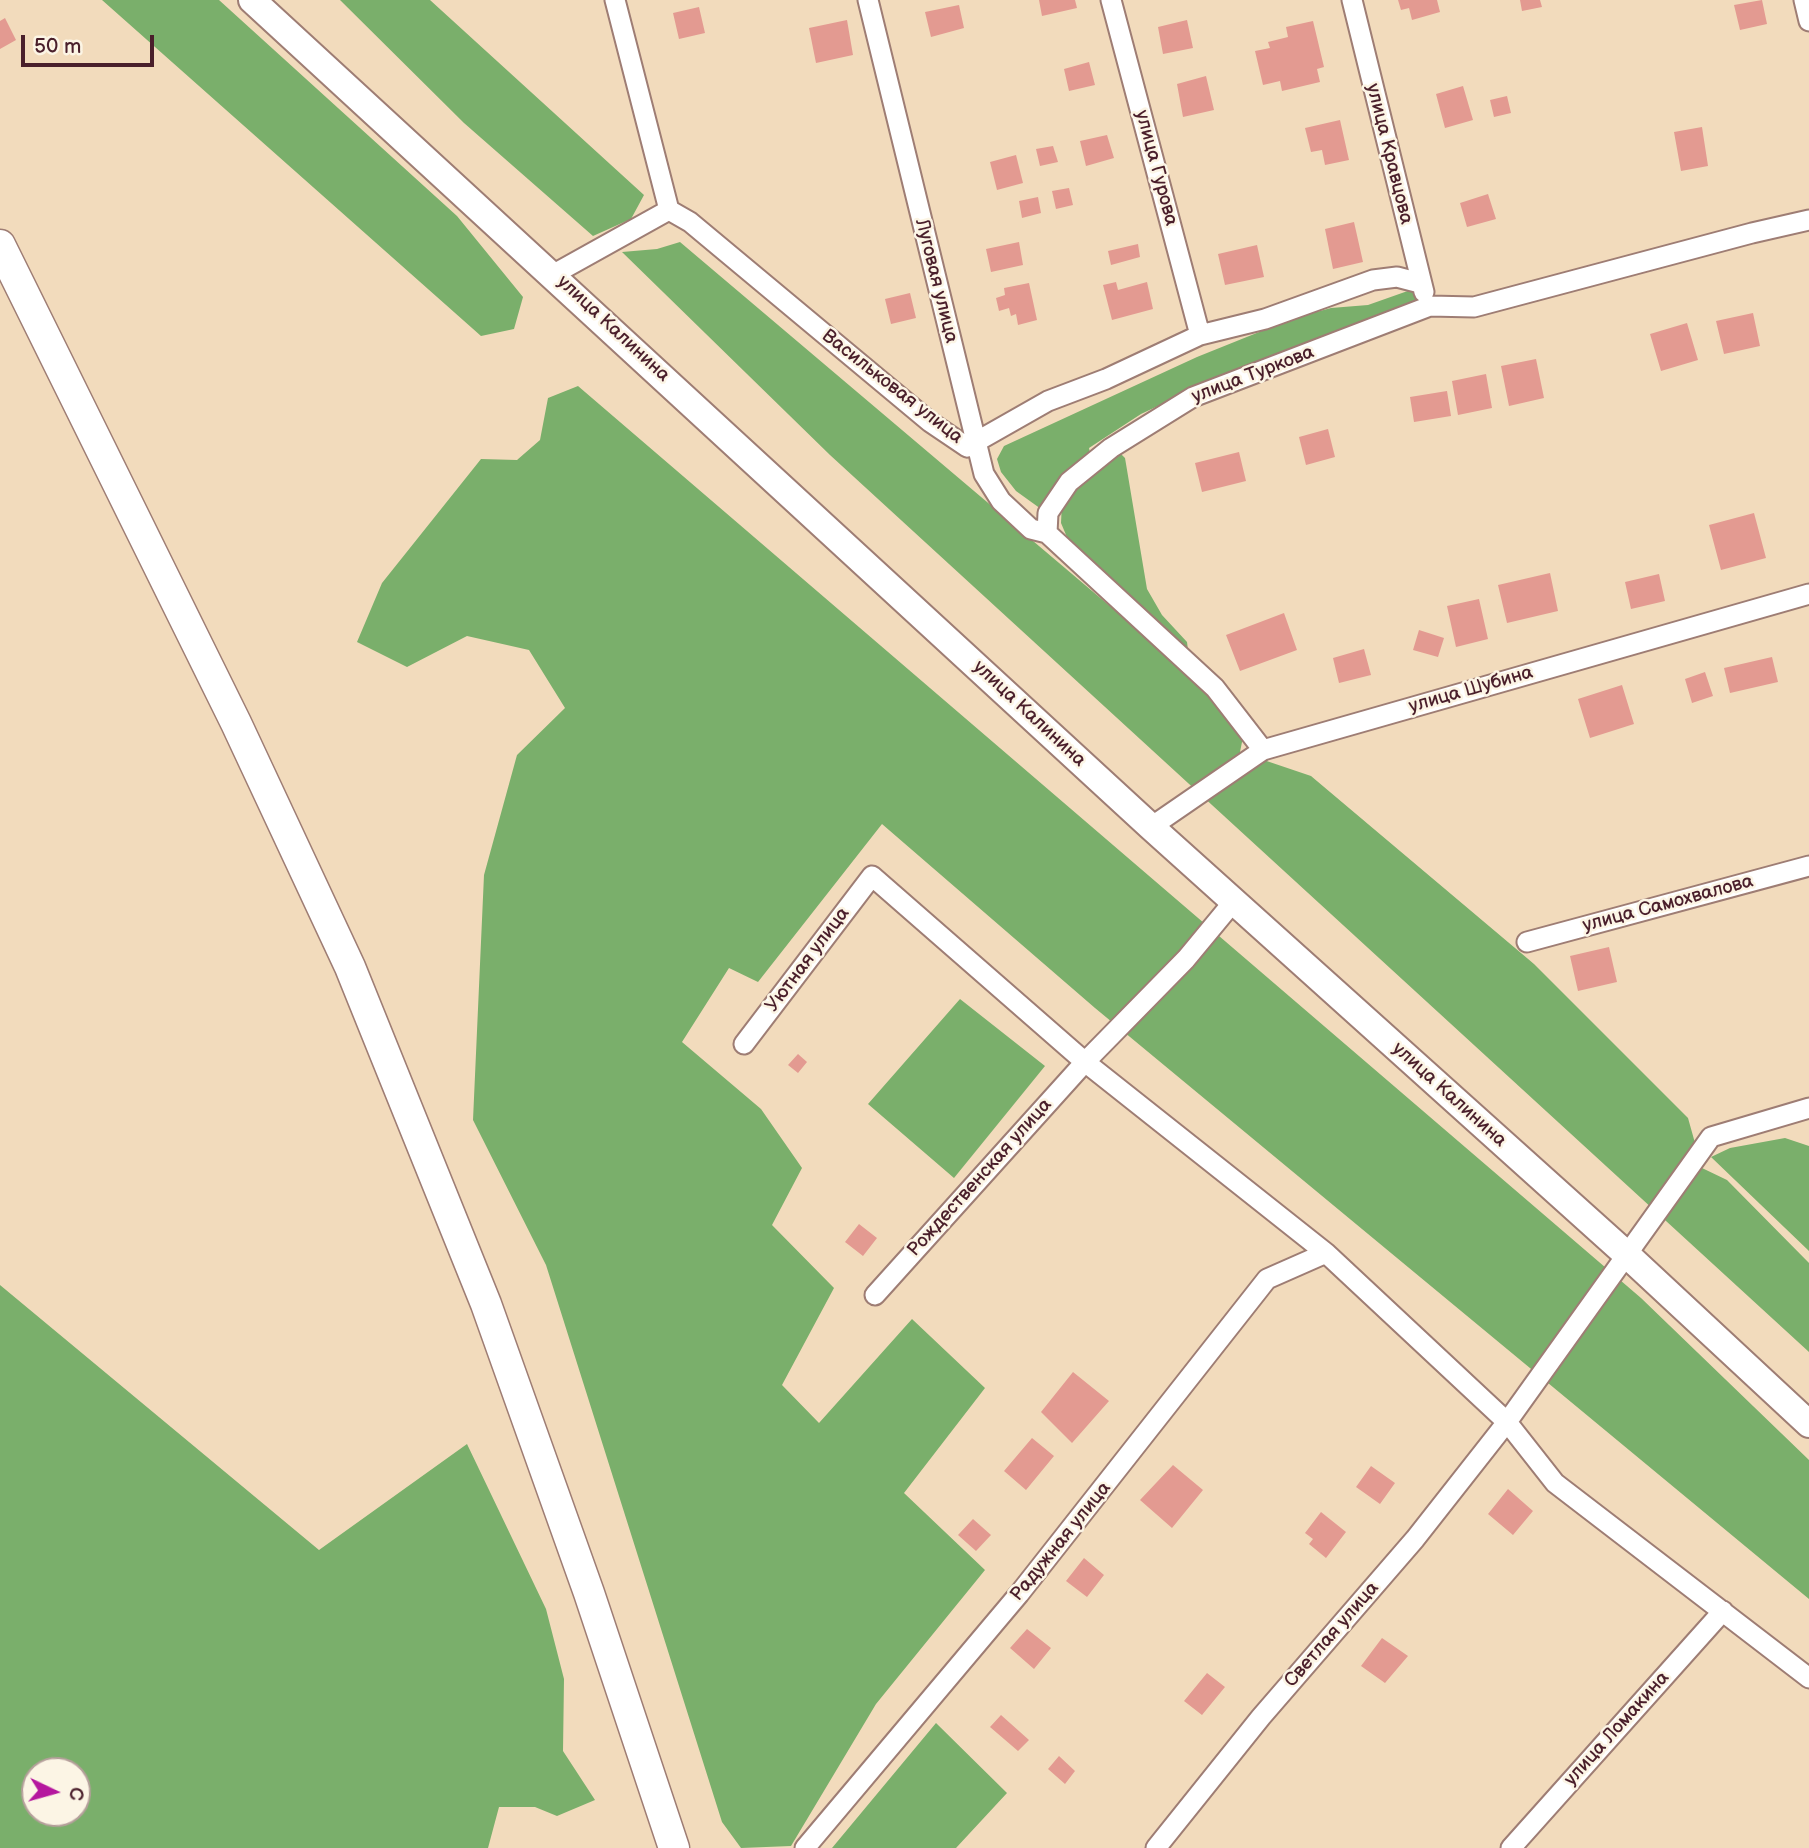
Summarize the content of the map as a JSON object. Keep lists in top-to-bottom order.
{
  "streets": {
    "main road": ["улица Калинина"],
    "street": [
      "улица Кравцова",
      "улица Гурова",
      "Луговая улица",
      "улица Туркова",
      "Васильковая улица",
      "улица Шубина",
      "улица Самохвалова",
      "Уютная улица",
      "Рождественская улица",
      "Радужная улица",
      "Светлая улица",
      "улица Ломакина"
    ]
  },
  "crossings": [
    ["улица Кравцова", "улица Туркова"],
    ["улица Кравцова", "Васильковая улица"],
    ["улица Гурова", "Васильковая улица"],
    ["Луговая улица", "улица Туркова"],
    ["Луговая улица", "Васильковая улица"],
    ["улица Калинина", "улица Шубина"],
    ["улица Калинина", "Рождественская улица"],
    ["улица Калинина", "Светлая улица"],
    ["Уютная улица", "Рождественская улица"]
  ],
  "scale_bar": "50 m",
  "north": "right"
}
